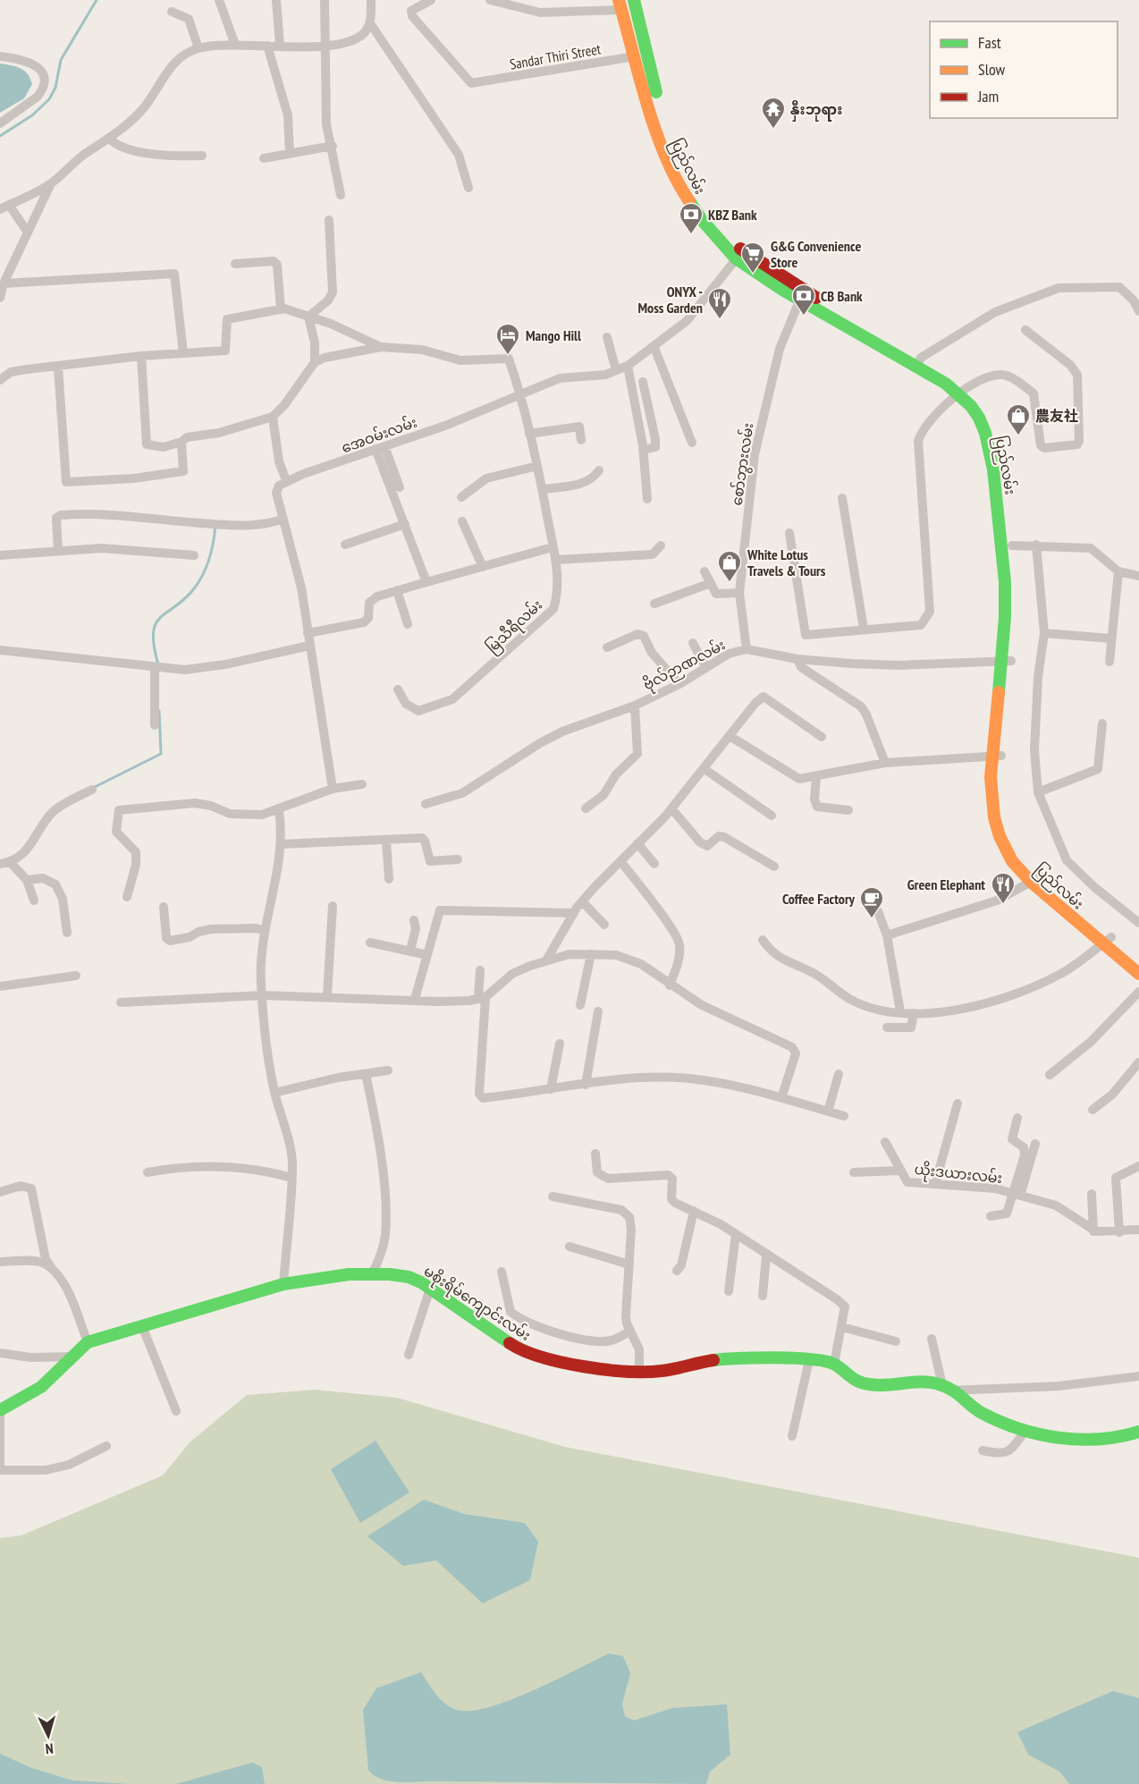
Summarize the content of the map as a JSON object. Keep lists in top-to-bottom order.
{
  "streets": {
    "main road": ["ပြည်လမ်း", "မစိုးရိမ်ကျောင်းလမ်း"],
    "street": [
      "Sandar Thiri Street",
      "အေဝမ်းလမ်း",
      "စော်ဘွားလမ်း",
      "မြသီရီလမ်း",
      "ဗိုလ်ဉာဏလမ်း",
      "ယိုးဒယားလမ်း"
    ]
  },
  "crossings": [
    ["Sandar Thiri Street", "ပြည်လမ်း"],
    ["ပြည်လမ်း", "အေဝမ်းလမ်း"],
    ["ပြည်လမ်း", "စော်ဘွားလမ်း"],
    ["ပြည်လမ်း", "ဗိုလ်ဉာဏလမ်း"],
    ["အေဝမ်းလမ်း", "မြသီရီလမ်း"],
    ["စော်ဘွားလမ်း", "ဗိုလ်ဉာဏလမ်း"]
  ],
  "places": {
    "temple": ["နှီးဘုရား"],
    "bank": ["KBZ Bank", "CB Bank"],
    "supermarket": ["G&G Convenience Store"],
    "restaurant": ["ONYX - Moss Garden", "Green Elephant"],
    "hotel": ["Mango Hill"],
    "shop": ["農友社", "White Lotus Travels & Tours"],
    "cafe": ["Coffee Factory"]
  },
  "legend": ["Fast", "Slow", "Jam"],
  "north": "bottom"
}
